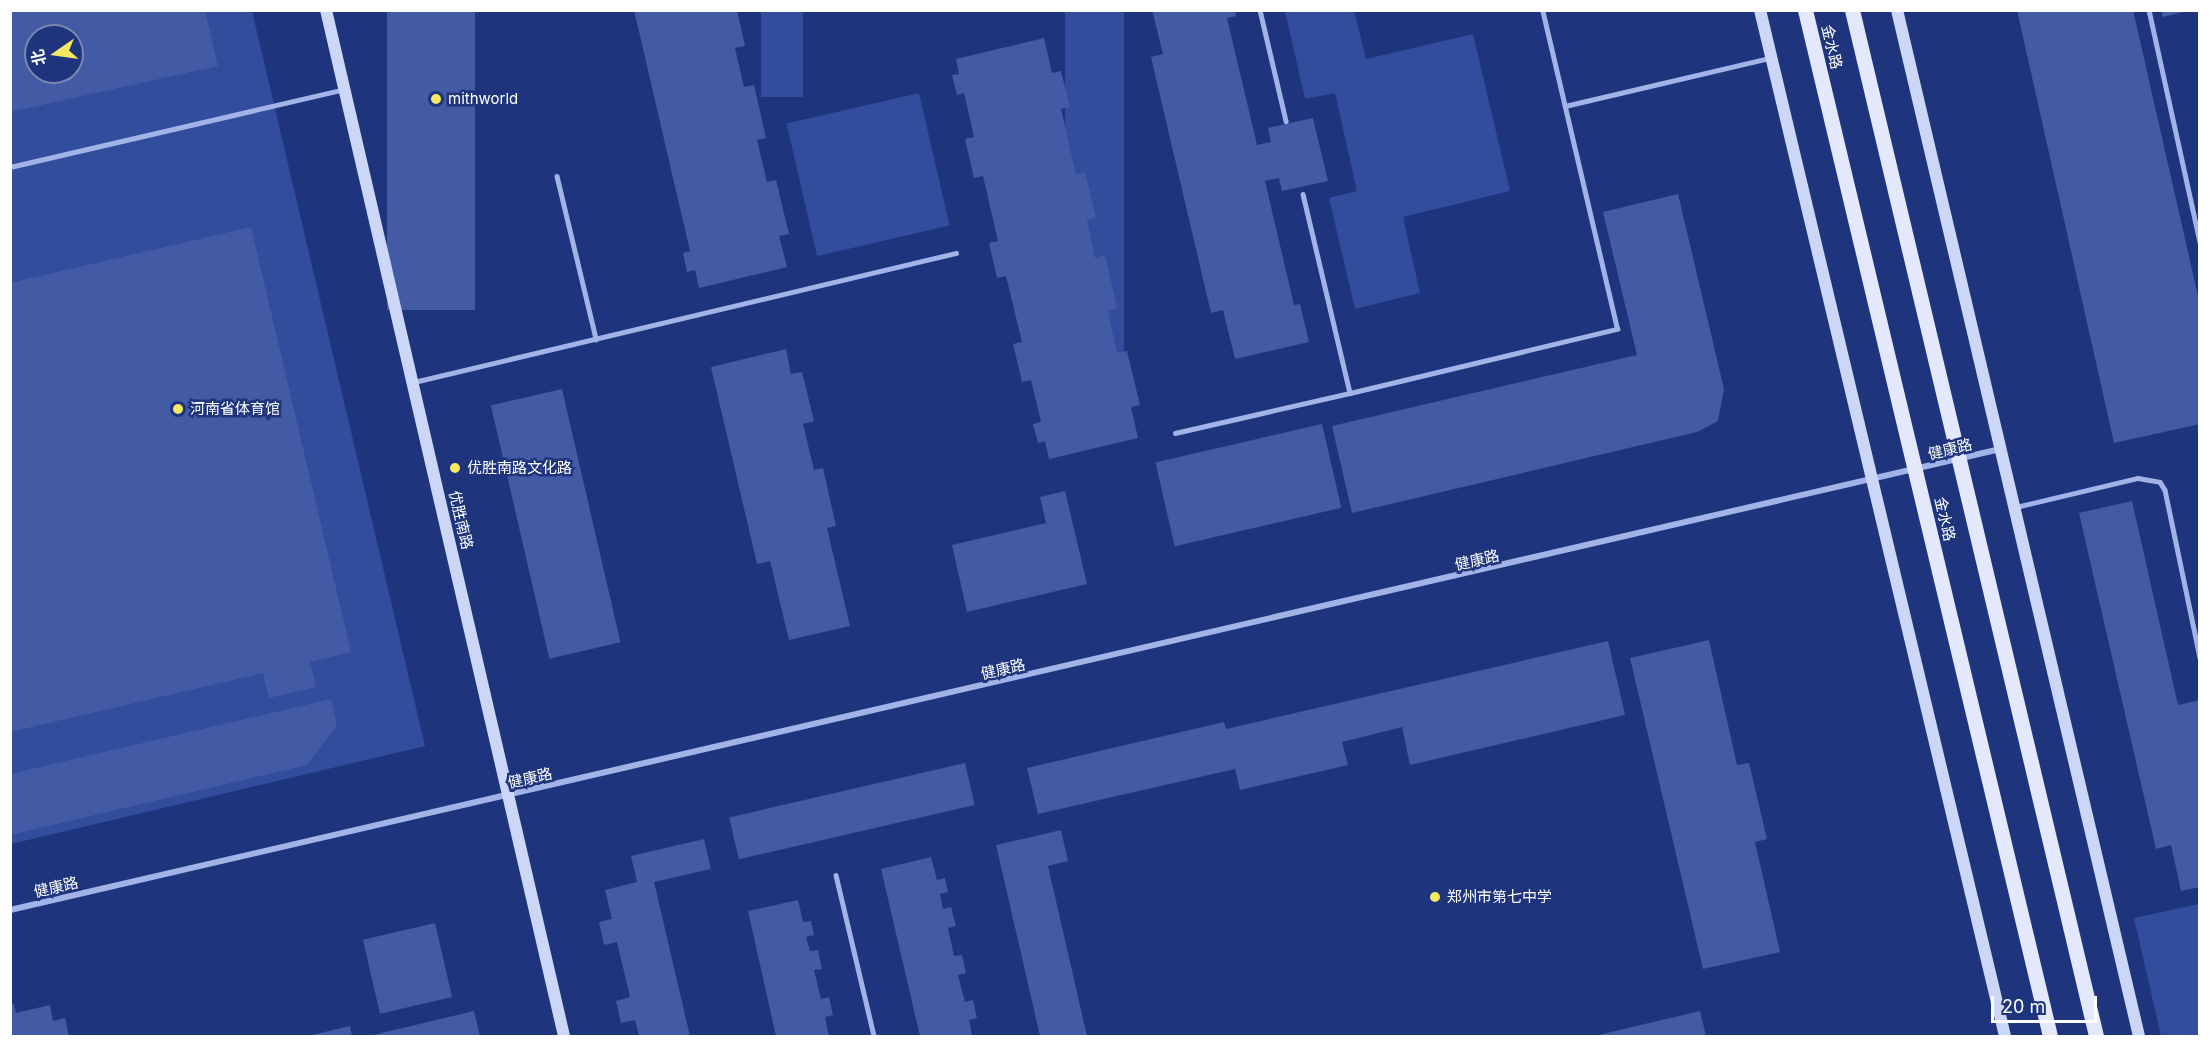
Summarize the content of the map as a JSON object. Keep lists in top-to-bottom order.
{
  "streets": {
    "main road": ["金水路"],
    "street": ["健康路", "优胜南路"]
  },
  "crossings": [
    ["健康路", "优胜南路"]
  ],
  "places": [
    "mithworld",
    "河南省体育馆",
    "优胜南路文化路",
    "郑州市第七中学"
  ],
  "scale_bar": "20 m",
  "north": "left"
}
